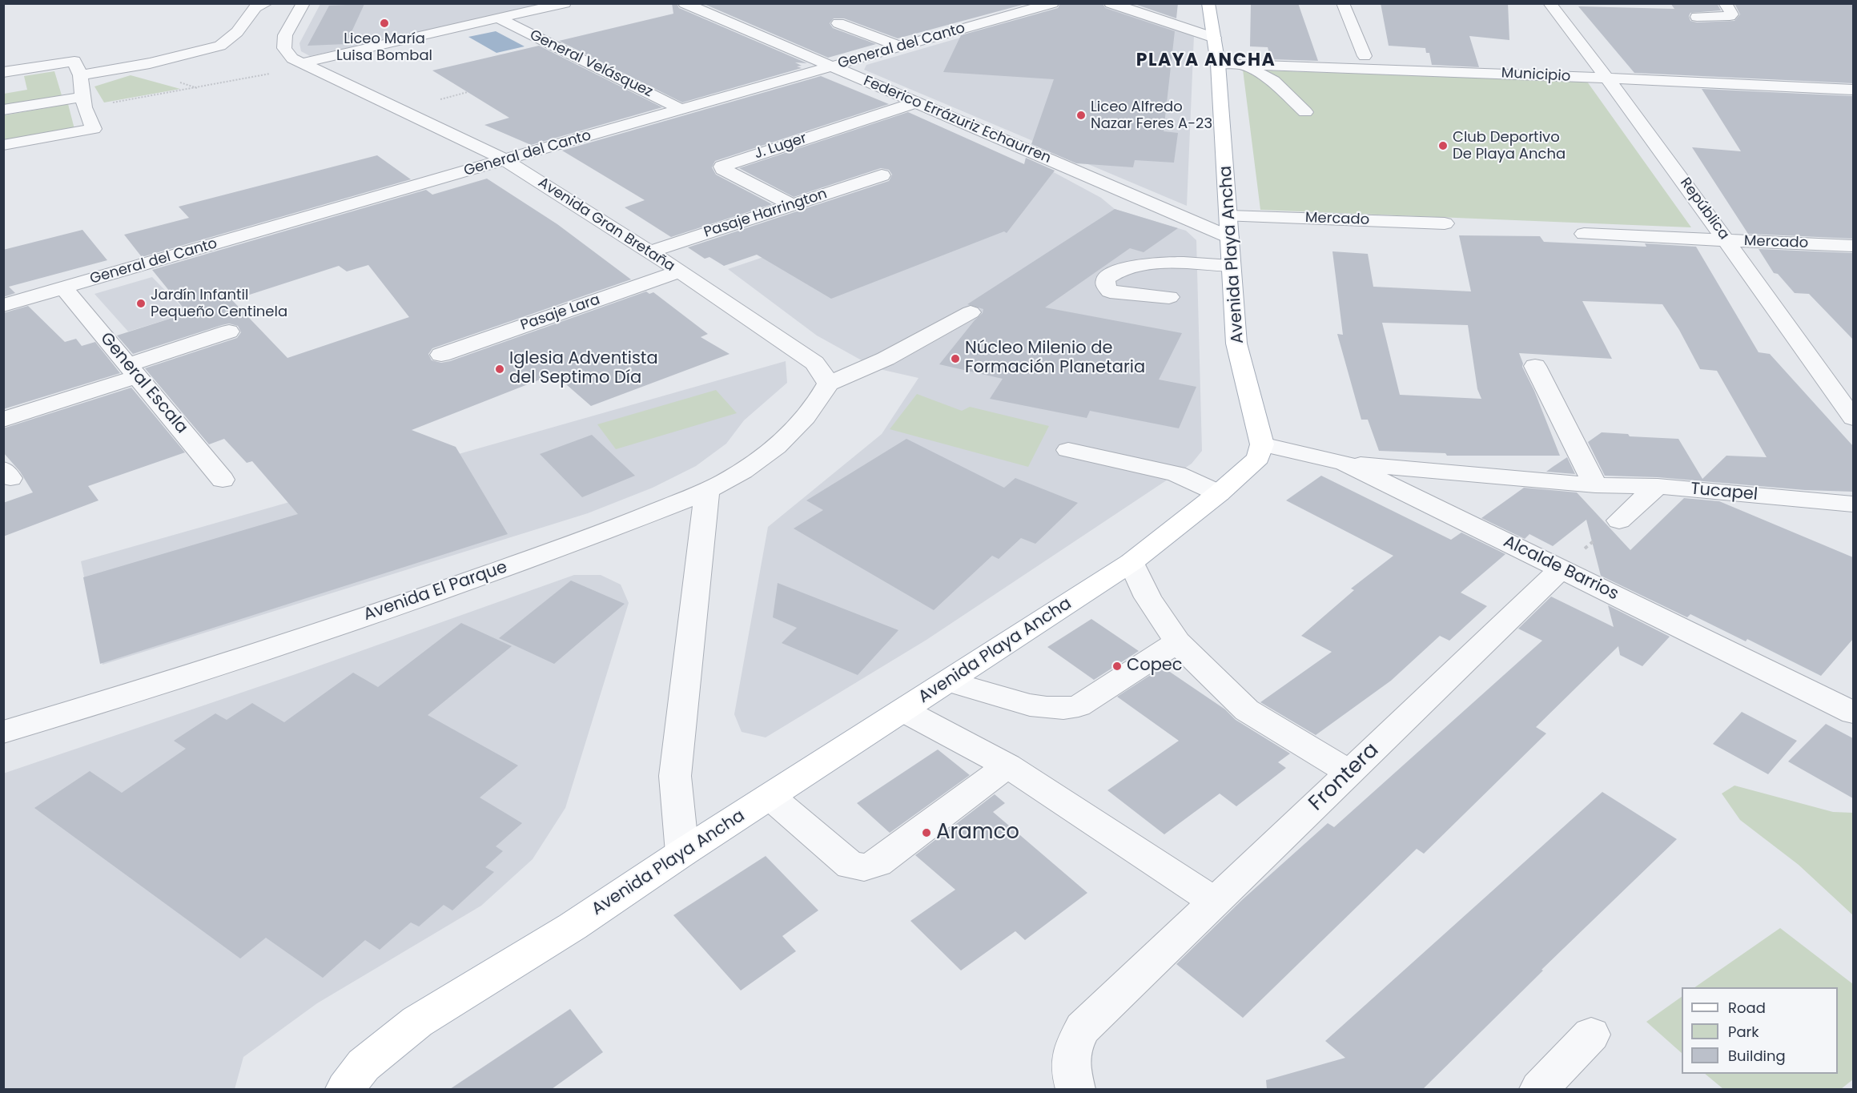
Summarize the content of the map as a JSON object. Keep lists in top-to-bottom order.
{
  "streets": {
    "main road": ["Avenida Playa Ancha"],
    "street": [
      "General del Canto",
      "General Velásquez",
      "Municipio",
      "Federico Errázuriz Echaurren",
      "J. Luger",
      "República",
      "Pasaje Harrington",
      "Mercado",
      "Avenida Gran Bretaña",
      "Pasaje Lara",
      "General Escala",
      "Tucapel",
      "Alcalde Barrios",
      "Avenida El Parque",
      "Frontera"
    ]
  },
  "crossings": [
    ["General del Canto", "General Velásquez"],
    ["General del Canto", "Federico Errázuriz Echaurren"],
    ["General del Canto", "Avenida Gran Bretaña"],
    ["General del Canto", "General Escala"],
    ["Municipio", "República"],
    ["Municipio", "Avenida Playa Ancha"],
    ["Federico Errázuriz Echaurren", "J. Luger"],
    ["Federico Errázuriz Echaurren", "Avenida Playa Ancha"],
    ["J. Luger", "Pasaje Harrington"],
    ["República", "Mercado"],
    ["Pasaje Harrington", "Avenida Gran Bretaña"],
    ["Mercado", "Avenida Playa Ancha"],
    ["Avenida Gran Bretaña", "Pasaje Lara"],
    ["Avenida Gran Bretaña", "Avenida El Parque"],
    ["Avenida Playa Ancha", "Alcalde Barrios"],
    ["Tucapel", "Alcalde Barrios"],
    ["Alcalde Barrios", "Frontera"]
  ],
  "districts": ["PLAYA ANCHA"],
  "places": [
    "Liceo María Luisa Bombal",
    "Liceo Alfredo Nazar Feres A-23",
    "Club Deportivo De Playa Ancha",
    "Jardín Infantil Pequeño Centinela",
    "Núcleo Milenio de Formación Planetaria",
    "Iglesia Adventista del Septimo Día",
    "Copec",
    "Aramco"
  ],
  "legend": ["Road", "Park", "Building"]
}
